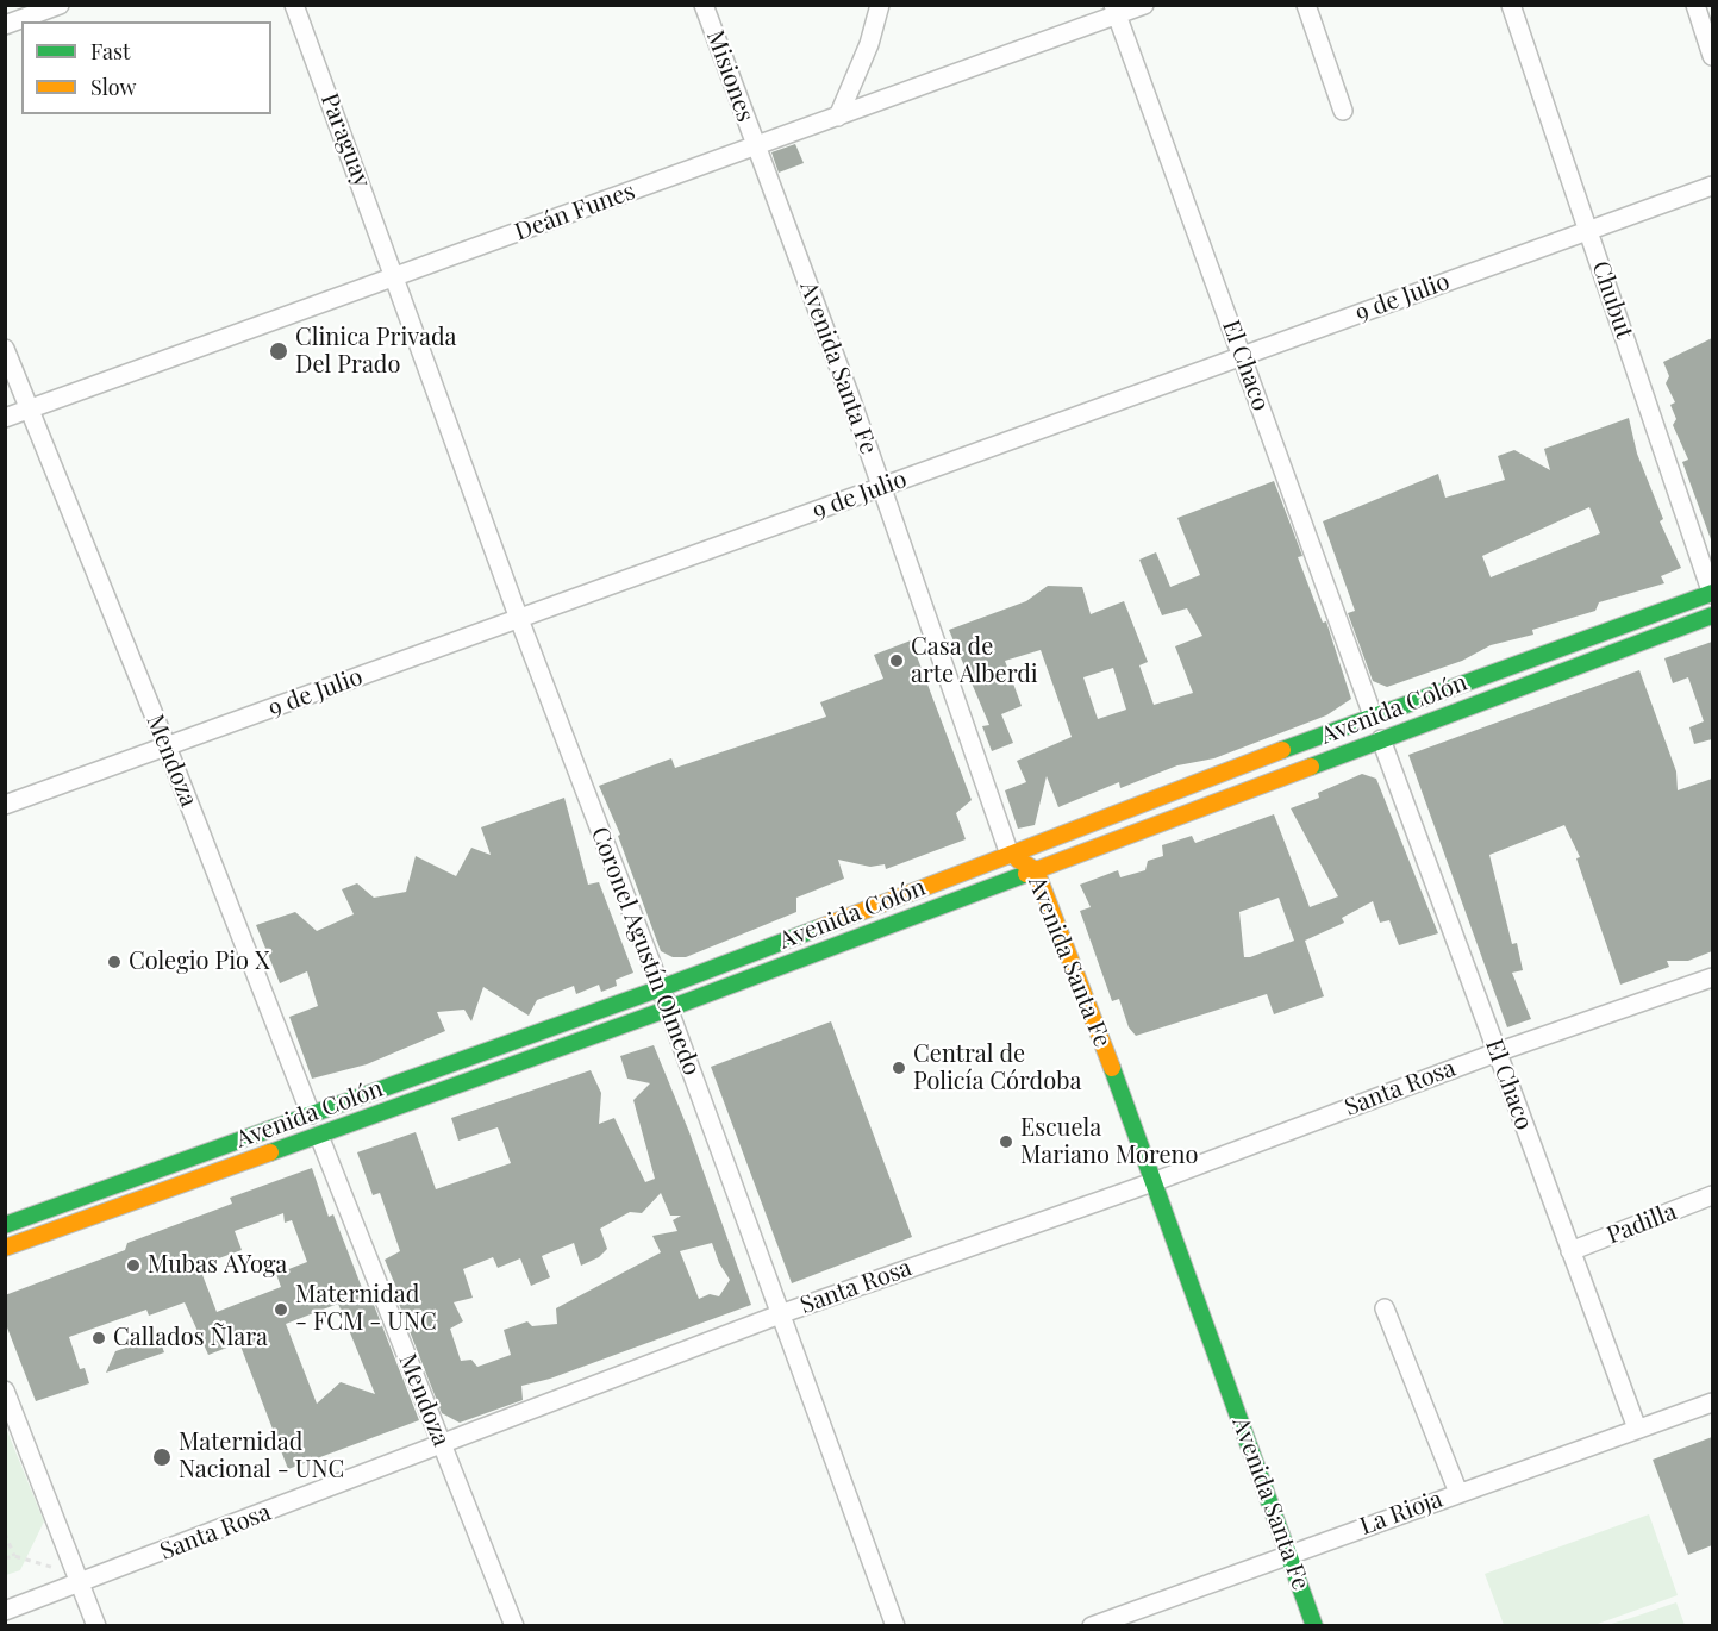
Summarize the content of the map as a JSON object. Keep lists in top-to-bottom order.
{
  "streets": {
    "main road": ["Avenida Santa Fe", "Avenida Colón"],
    "street": [
      "Misiones",
      "Paraguay",
      "Deán Funes",
      "9 de Julio",
      "Chubut",
      "El Chaco",
      "Mendoza",
      "Coronel Agustín Olmedo",
      "Santa Rosa",
      "Padilla",
      "La Rioja"
    ]
  },
  "crossings": [
    ["Misiones", "Deán Funes"],
    ["Misiones", "Avenida Santa Fe"],
    ["Paraguay", "Deán Funes"],
    ["Paraguay", "Coronel Agustín Olmedo"],
    ["Deán Funes", "El Chaco"],
    ["Deán Funes", "Avenida Santa Fe"],
    ["Deán Funes", "Mendoza"],
    ["Deán Funes", "Coronel Agustín Olmedo"],
    ["9 de Julio", "Chubut"],
    ["9 de Julio", "El Chaco"],
    ["9 de Julio", "Avenida Santa Fe"],
    ["9 de Julio", "Mendoza"],
    ["9 de Julio", "Coronel Agustín Olmedo"],
    ["Chubut", "Avenida Colón"],
    ["El Chaco", "Avenida Colón"],
    ["El Chaco", "Santa Rosa"],
    ["El Chaco", "Padilla"],
    ["El Chaco", "La Rioja"],
    ["Avenida Santa Fe", "Avenida Colón"],
    ["Avenida Santa Fe", "Santa Rosa"],
    ["Avenida Santa Fe", "La Rioja"],
    ["Avenida Colón", "Mendoza"],
    ["Avenida Colón", "Coronel Agustín Olmedo"],
    ["Mendoza", "Santa Rosa"],
    ["Coronel Agustín Olmedo", "Santa Rosa"]
  ],
  "places": [
    "Clinica Privada Del Prado",
    "Casa de arte Alberdi",
    "Colegio Pio X",
    "Central de Policía Córdoba",
    "Escuela Mariano Moreno",
    "Mubas AYoga",
    "Maternidad - FCM - UNC",
    "Callados Ñlara",
    "Maternidad Nacional - UNC"
  ],
  "legend": ["Fast", "Slow"]
}
